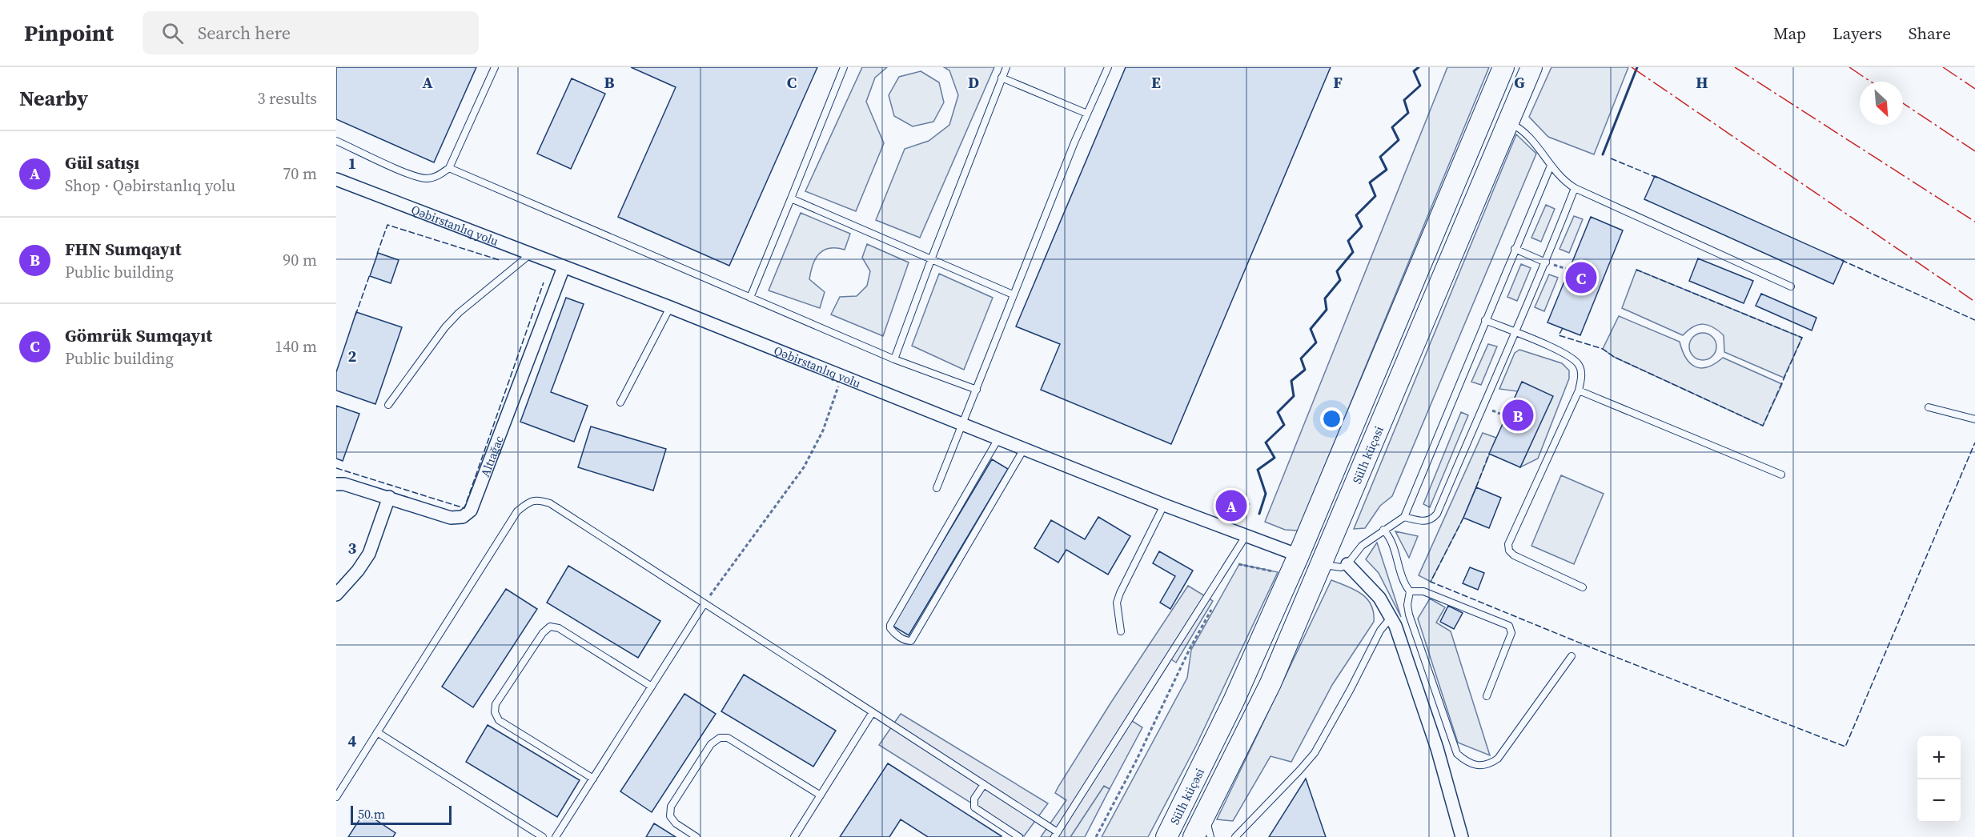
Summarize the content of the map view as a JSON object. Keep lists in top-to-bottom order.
{
  "streets": {
    "highway": ["Sülh küçəsi"],
    "street": ["Qəbirstanlıq yolu", "Altıağac"]
  },
  "crossings": [
    ["Qəbirstanlıq yolu", "Sülh küçəsi"],
    ["Qəbirstanlıq yolu", "Altıağac"]
  ],
  "scale_bar": "50 m",
  "north": "bottom right",
  "page": {
    "header": "Pinpoint",
    "search": "Search here",
    "nav": ["Map", "Layers", "Share"],
    "heading": ["Nearby", "3 results"],
    "list": [
      {
        "mark": "A",
        "name": "Gül satışı",
        "note": "Shop · Qəbirstanlıq yolu",
        "value": "70 m"
      },
      {
        "mark": "B",
        "name": "FHN Sumqayıt",
        "note": "Public building",
        "value": "90 m"
      },
      {
        "mark": "C",
        "name": "Gömrük Sumqayıt",
        "note": "Public building",
        "value": "140 m"
      }
    ],
    "pins": ["C", "B", "A"],
    "map_buttons": ["+", "−"],
    "scale": "50 m"
  },
  "grid": {
    "columns": [
      "A",
      "B",
      "C",
      "D",
      "E",
      "F",
      "G",
      "H"
    ],
    "rows": [
      "1",
      "2",
      "3",
      "4"
    ]
  }
}
